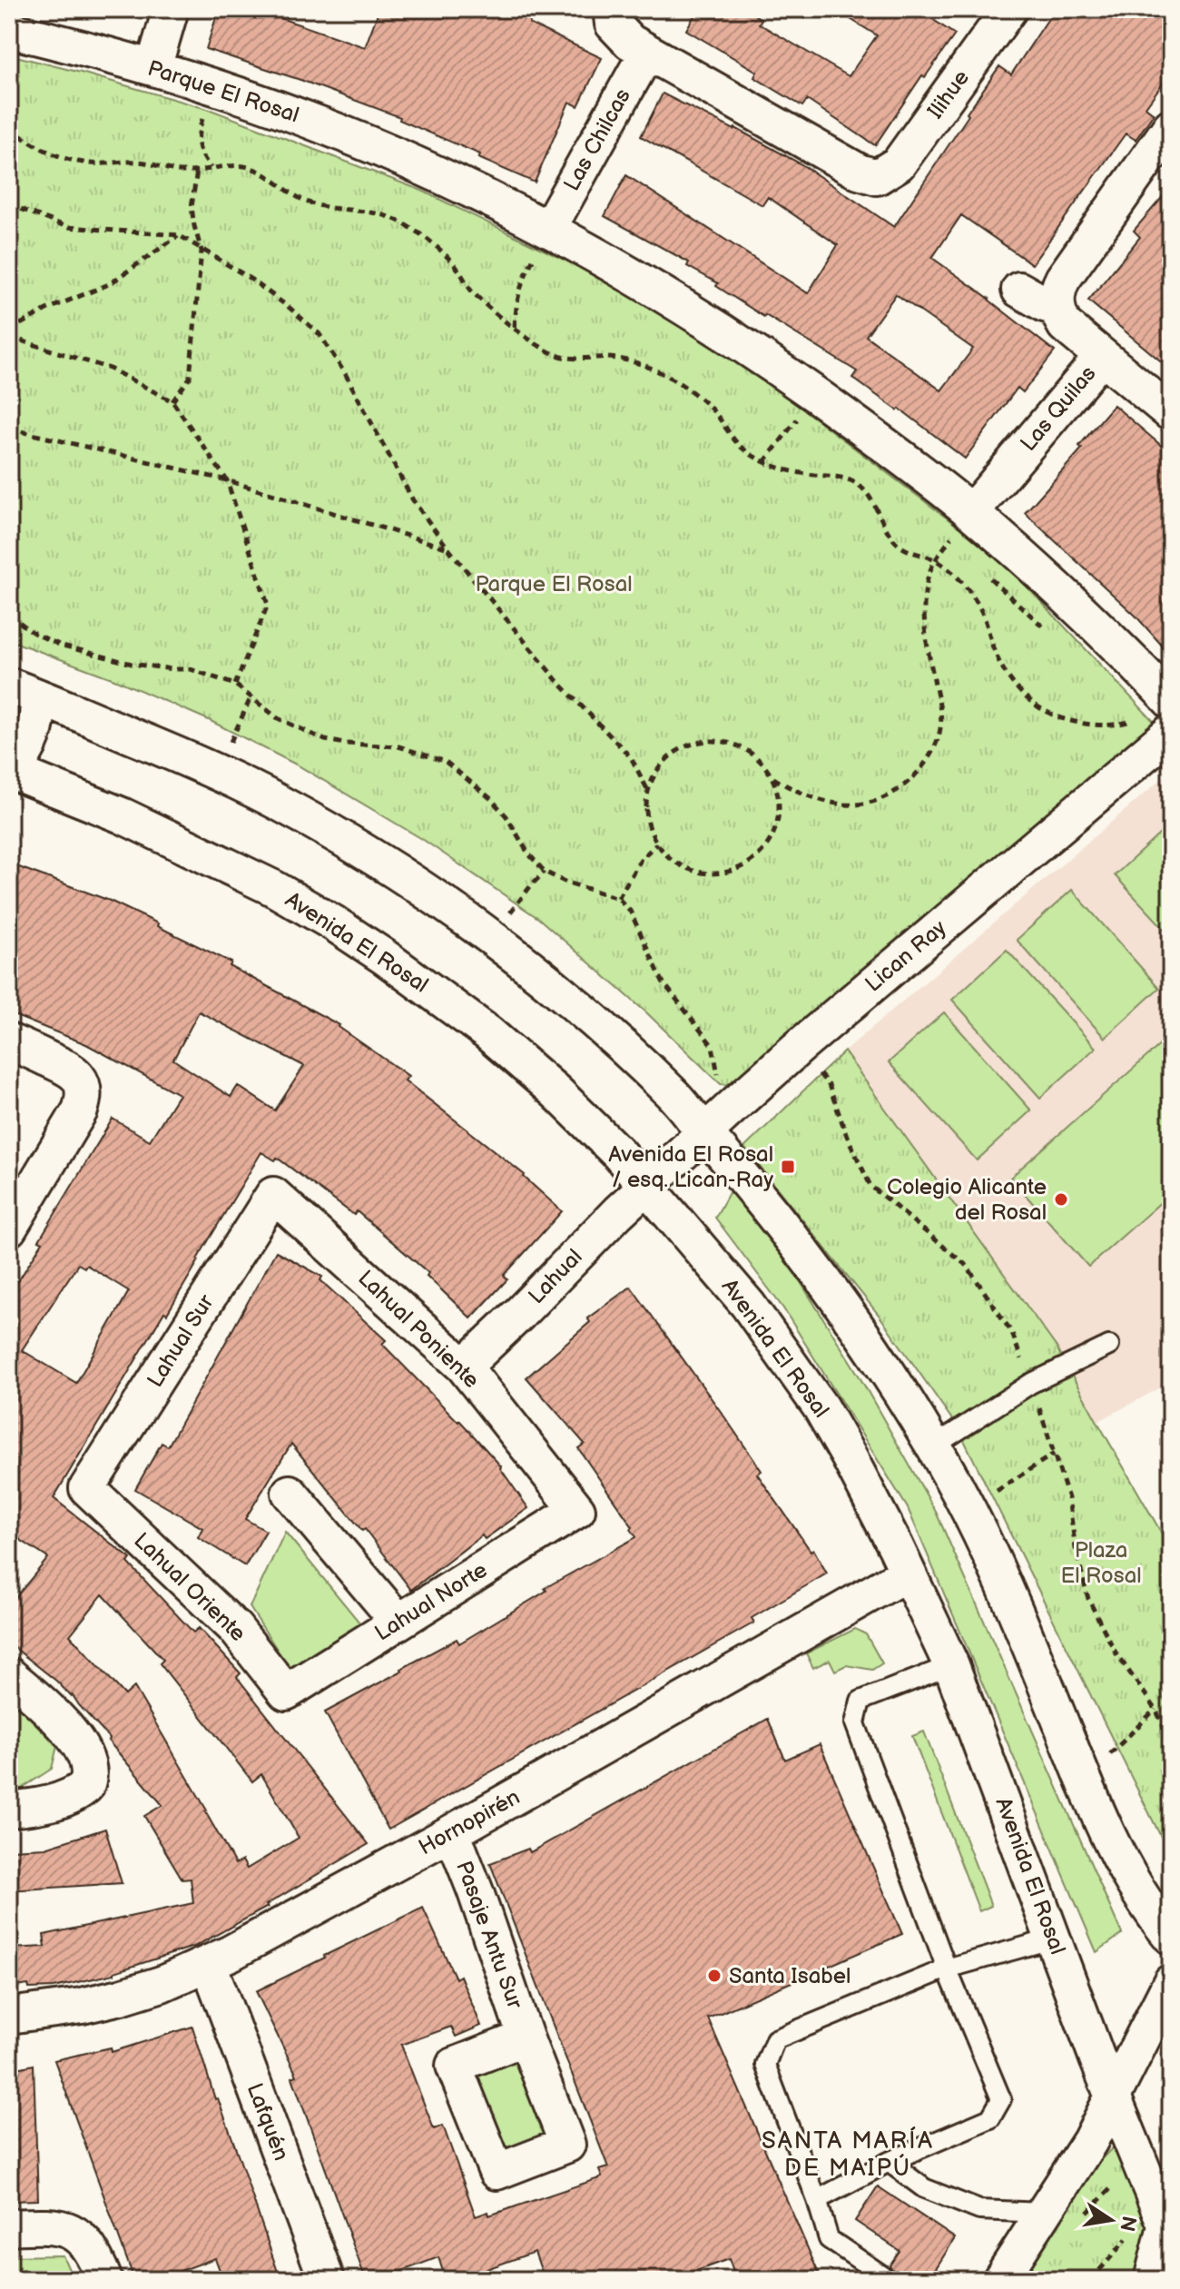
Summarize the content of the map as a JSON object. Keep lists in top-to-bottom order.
{
  "streets": {
    "street": [
      "Parque El Rosal",
      "Ilihue",
      "Las Chilcas",
      "Las Quilas",
      "Avenida El Rosal",
      "Lican Ray",
      "Lahual",
      "Lahual Poniente",
      "Lahual Sur",
      "Lahual Oriente",
      "Lahual Norte",
      "Hornopirén",
      "Pasaje Antu Sur",
      "Lafquén"
    ]
  },
  "crossings": [
    ["Parque El Rosal", "Las Chilcas"],
    ["Parque El Rosal", "Las Quilas"],
    ["Ilihue", "Las Chilcas"],
    ["Avenida El Rosal", "Lican Ray"],
    ["Avenida El Rosal", "Lahual"],
    ["Avenida El Rosal", "Hornopirén"],
    ["Lican Ray", "Lahual"],
    ["Lahual", "Lahual Poniente"],
    ["Lahual Poniente", "Lahual Sur"],
    ["Lahual Poniente", "Lahual Norte"],
    ["Lahual Sur", "Lahual Oriente"],
    ["Lahual Oriente", "Lahual Norte"],
    ["Hornopirén", "Pasaje Antu Sur"],
    ["Hornopirén", "Lafquén"]
  ],
  "districts": ["SANTA MARÍA DE MAIPÚ"],
  "parks": ["Parque El Rosal", "Plaza El Rosal"],
  "places": {
    "transit": ["Avenida El Rosal / esq. Lican-Ray"],
    "other": ["Colegio Alicante del Rosal", "Santa Isabel"]
  },
  "north": "right"
}
